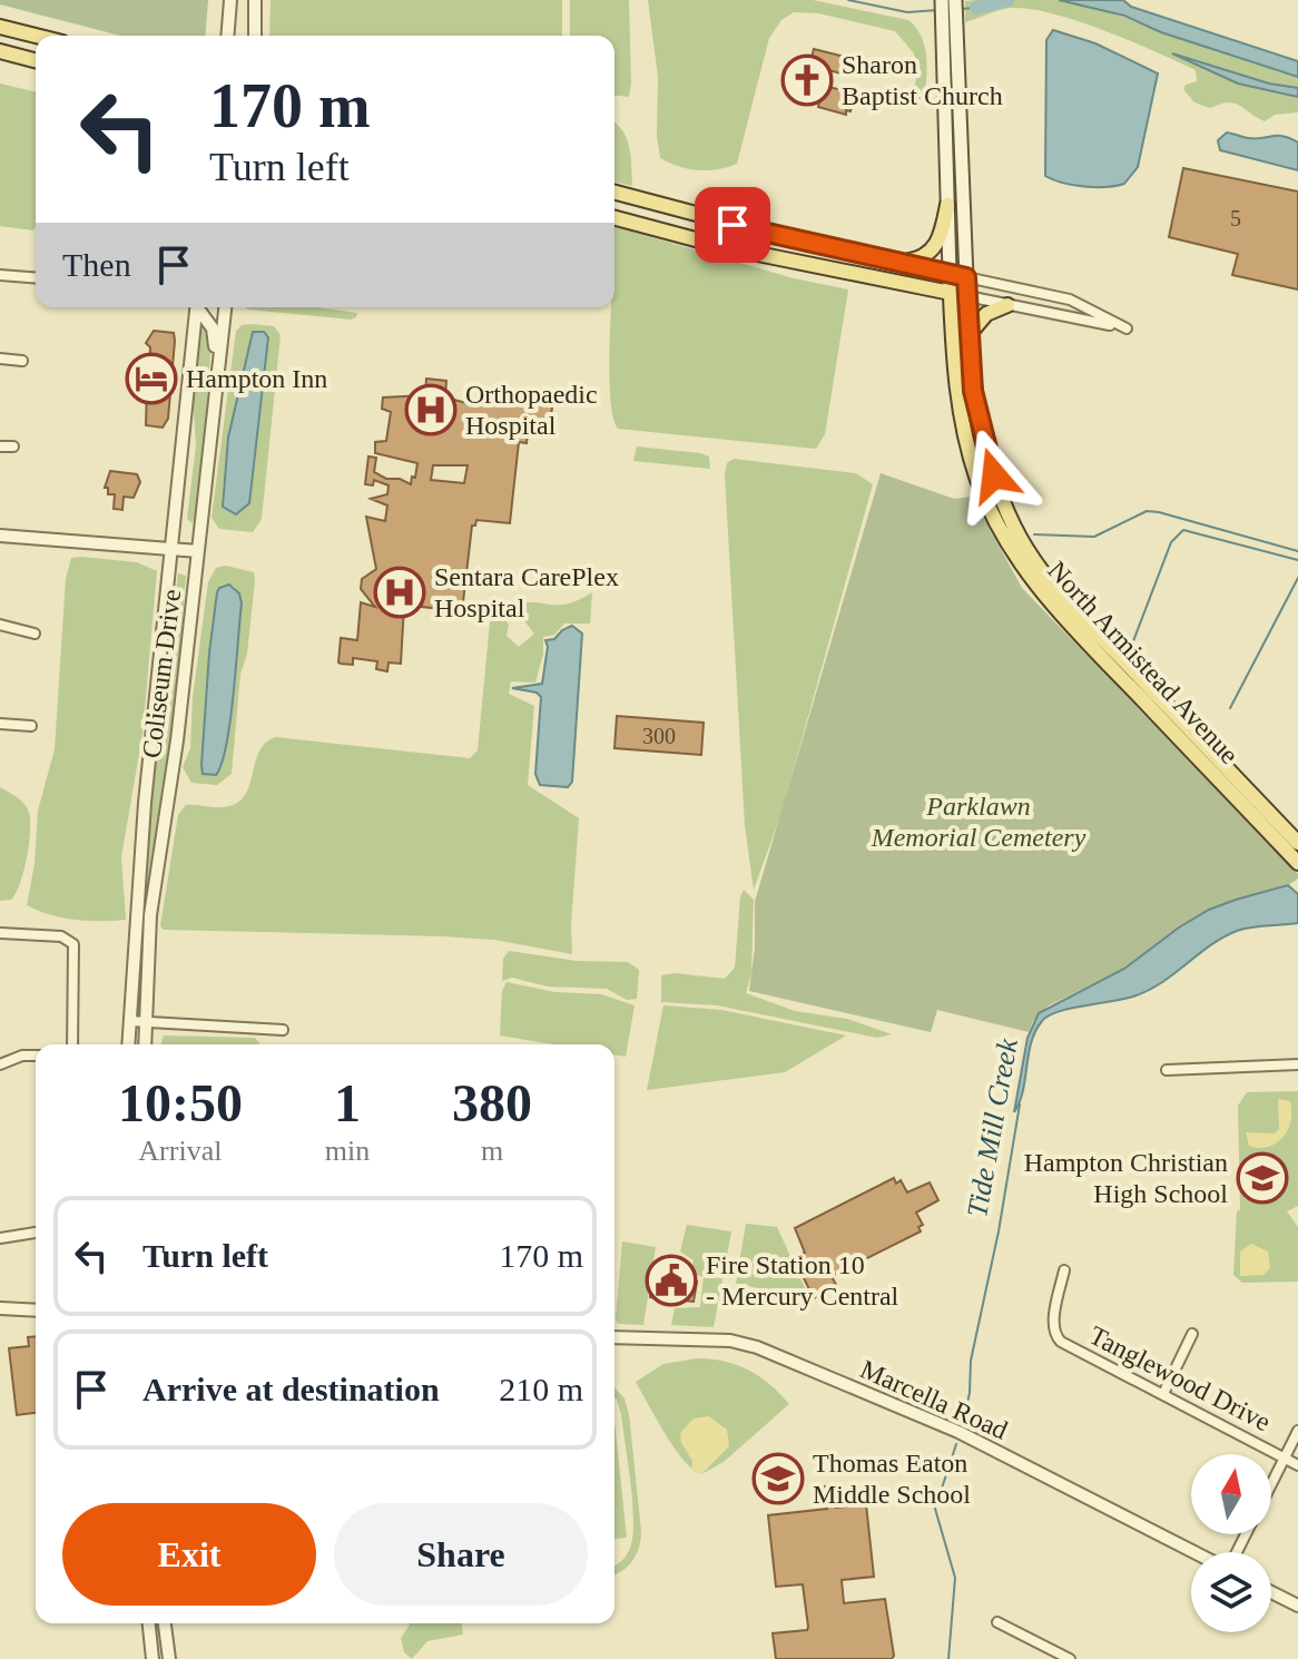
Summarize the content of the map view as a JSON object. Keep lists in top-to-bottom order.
{
  "streets": {
    "main road": ["North Armistead Avenue"],
    "street": ["Coliseum Drive", "Tanglewood Drive", "Marcella Road"]
  },
  "water": ["Tide Mill Creek"],
  "parks": ["Parklawn Memorial Cemetery"],
  "places": {
    "church": ["Sharon Baptist Church"],
    "hotel": ["Hampton Inn"],
    "hospital": ["Orthopaedic Hospital", "Sentara CarePlex Hospital"],
    "school or university": ["Hampton Christian High School", "Thomas Eaton Middle School"],
    "public building": ["Fire Station 10 - Mercury Central"]
  },
  "house_numbers": ["5", "300"],
  "north": "top",
  "page": {
    "turn": ["170 m", "Turn left"],
    "then": "Then",
    "eta": [
      "10:50",
      "Arrival",
      "1",
      "min",
      "380",
      "m"
    ],
    "list": [
      {
        "name": "Turn left",
        "value": "170 m"
      },
      {
        "name": "Arrive at destination",
        "value": "210 m"
      }
    ],
    "buttons": ["Exit", "Share"]
  }
}
